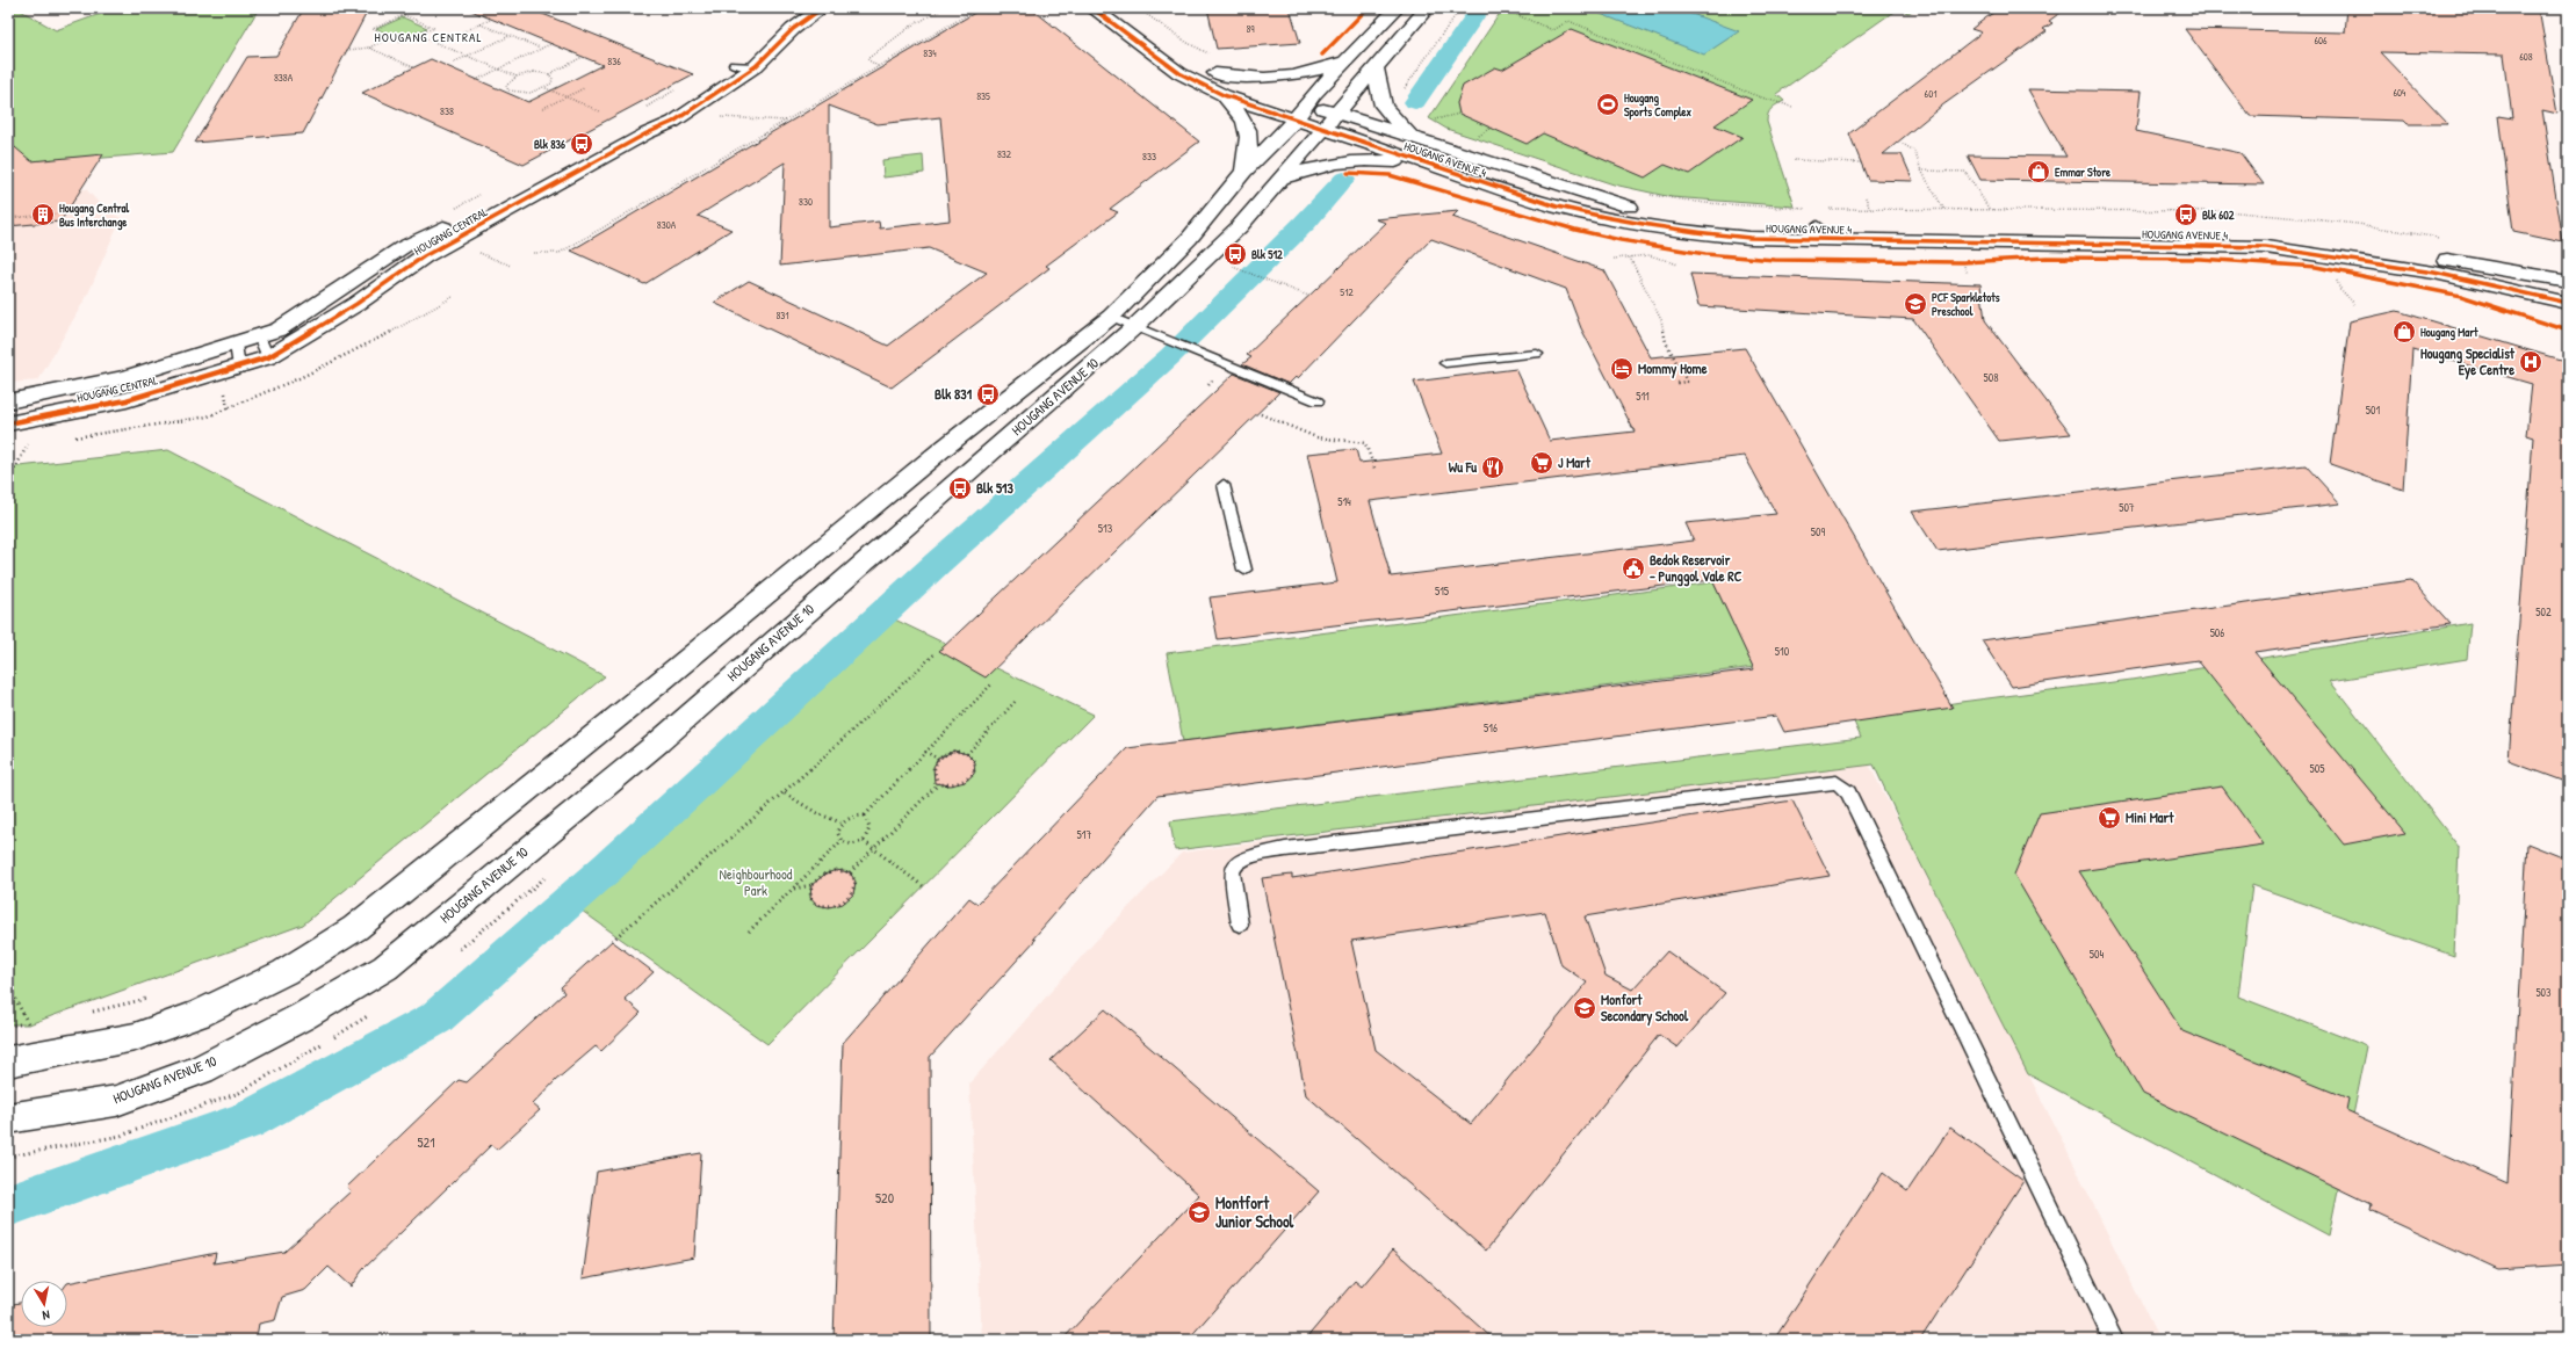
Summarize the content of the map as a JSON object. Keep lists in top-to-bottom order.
{
  "streets": {
    "street": ["HOUGANG AVENUE 4", "HOUGANG CENTRAL", "HOUGANG AVENUE 10"]
  },
  "crossings": [
    ["HOUGANG AVENUE 4", "HOUGANG AVENUE 10"]
  ],
  "districts": ["HOUGANG CENTRAL"],
  "parks": ["Neighbourhood Park"],
  "places": {
    "sports": ["Hougang Sports Complex"],
    "bus stop": [
      "Blk 836",
      "Blk 602",
      "Blk 512",
      "Blk 831",
      "Blk 513"
    ],
    "shop": ["Emmar Store", "Hougang Mart"],
    "building": ["Hougang Central Bus Interchange"],
    "school or university": ["PCF Sparkletots Preschool", "Monfort Secondary School", "Montfort Junior School"],
    "hospital": ["Hougang Specialist Eye Centre"],
    "hotel": ["Mommy Home"],
    "supermarket": ["J Mart", "Mini Mart"],
    "restaurant": ["Wu Fu"],
    "public building": ["Bedok Reservoir - Punggol Vale RC"]
  },
  "house_numbers": [
    "89",
    "606",
    "834",
    "608",
    "836",
    "838A",
    "604",
    "601",
    "835",
    "838",
    "832",
    "833",
    "830",
    "830A",
    "512",
    "831",
    "508",
    "511",
    "501",
    "514",
    "507",
    "513",
    "509",
    "515",
    "502",
    "506",
    "510",
    "516",
    "505",
    "517",
    "504",
    "503",
    "521",
    "520"
  ],
  "north": "bottom"
}
